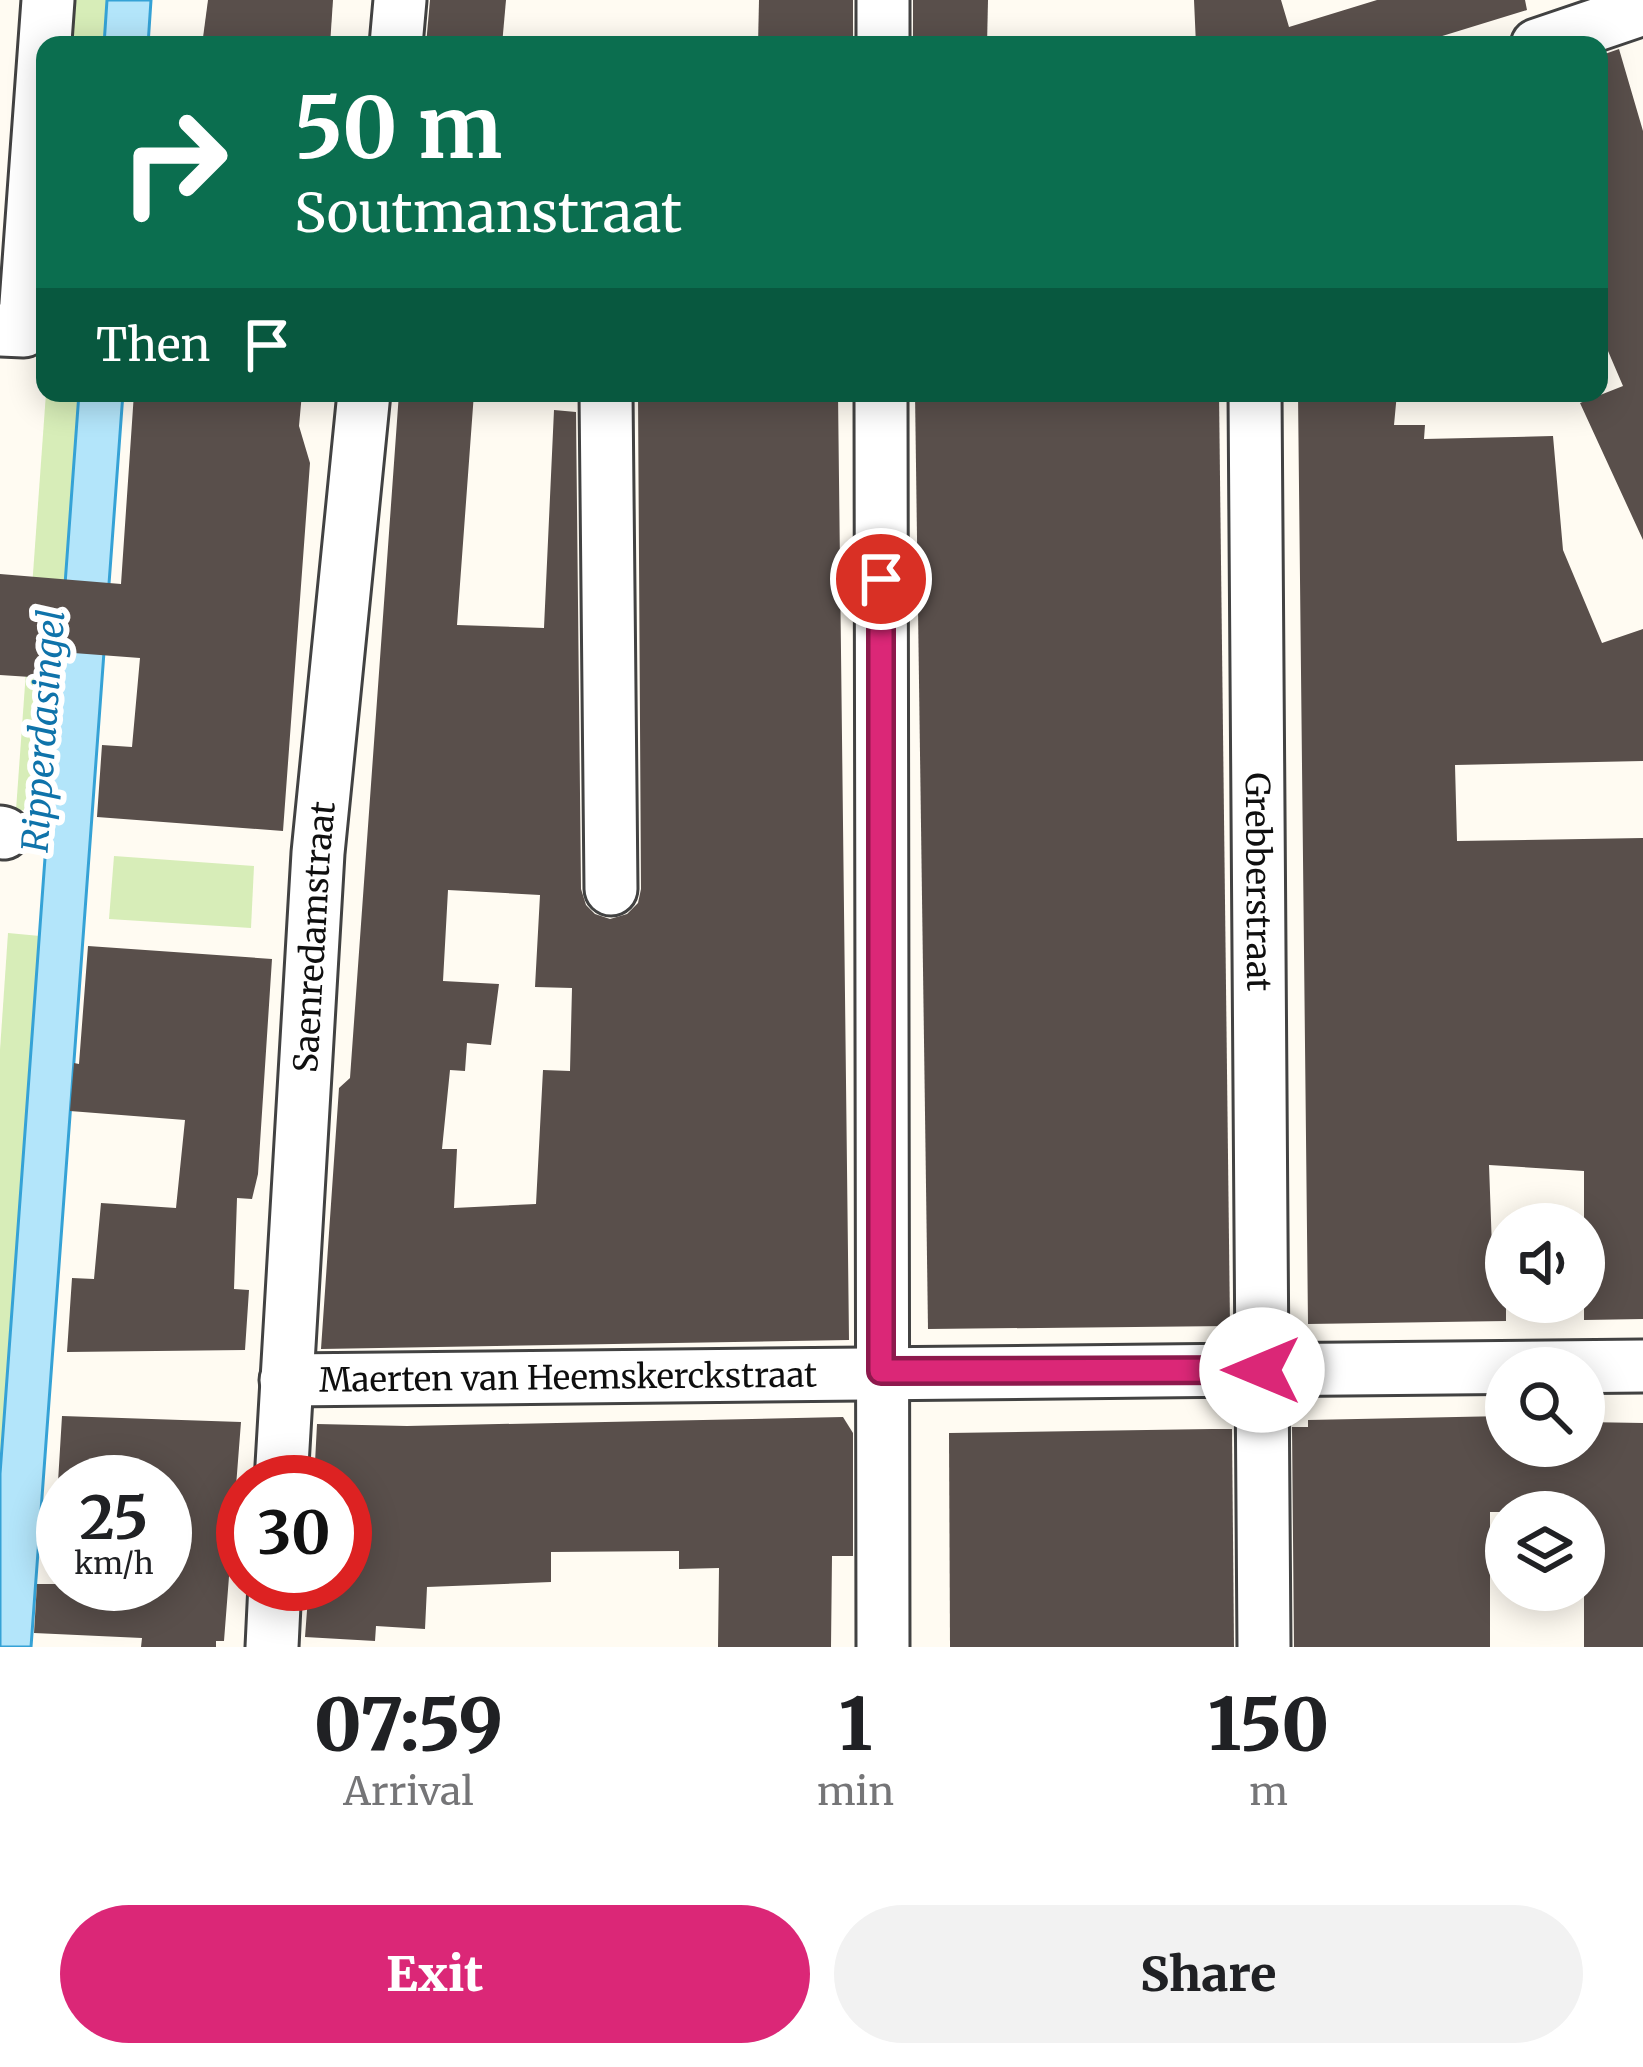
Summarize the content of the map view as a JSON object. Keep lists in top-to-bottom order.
{
  "streets": {
    "street": ["Grebberstraat", "Saenredamstraat", "Maerten van Heemskerckstraat"]
  },
  "crossings": [
    ["Grebberstraat", "Maerten van Heemskerckstraat"],
    ["Saenredamstraat", "Maerten van Heemskerckstraat"]
  ],
  "water": ["Ripperdasingel"],
  "page": {
    "turn": ["50 m", "Soutmanstraat"],
    "then": "Then",
    "speed": "25 km/h",
    "limit": "30",
    "eta": [
      "07:59",
      "Arrival",
      "1",
      "min",
      "150",
      "m"
    ],
    "buttons": ["Exit", "Share"]
  }
}
